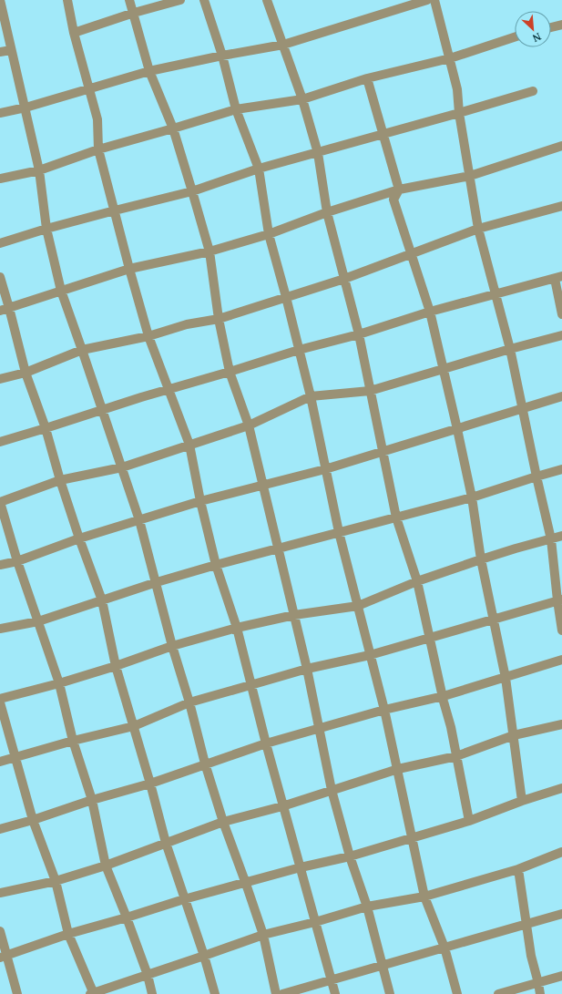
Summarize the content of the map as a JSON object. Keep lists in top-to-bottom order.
{
  "north": "bottom right"
}
